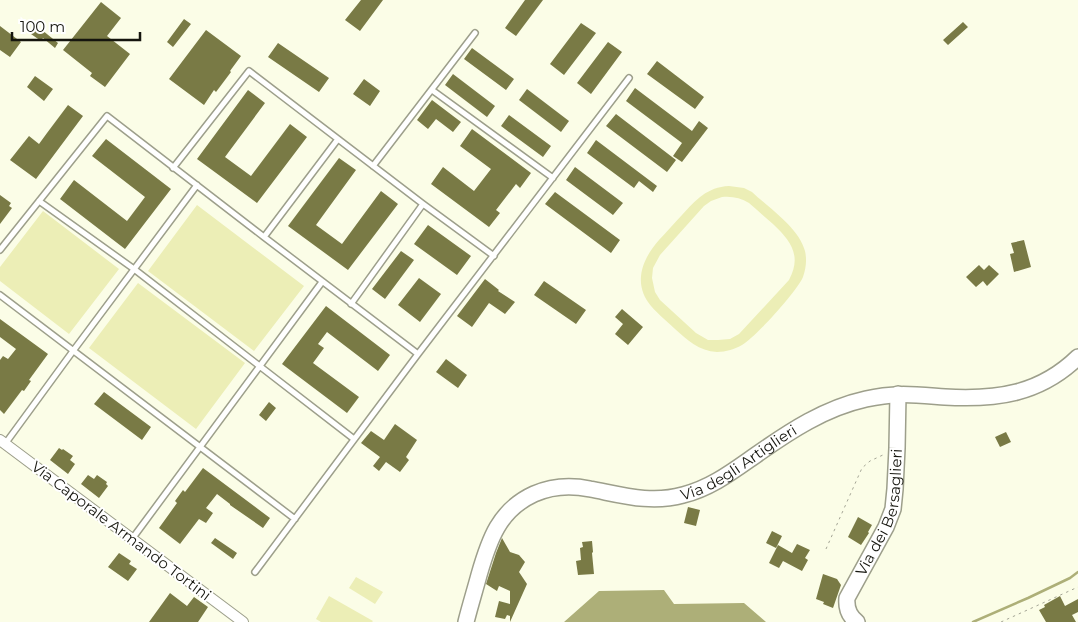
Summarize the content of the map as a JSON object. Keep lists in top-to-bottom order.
{
  "streets": {
    "street": ["Via degli Artiglieri", "Via dei Bersaglieri", "Via Caporale Armando Tortini"]
  },
  "crossings": [
    ["Via degli Artiglieri", "Via dei Bersaglieri"]
  ],
  "scale_bar": "100 m"
}
